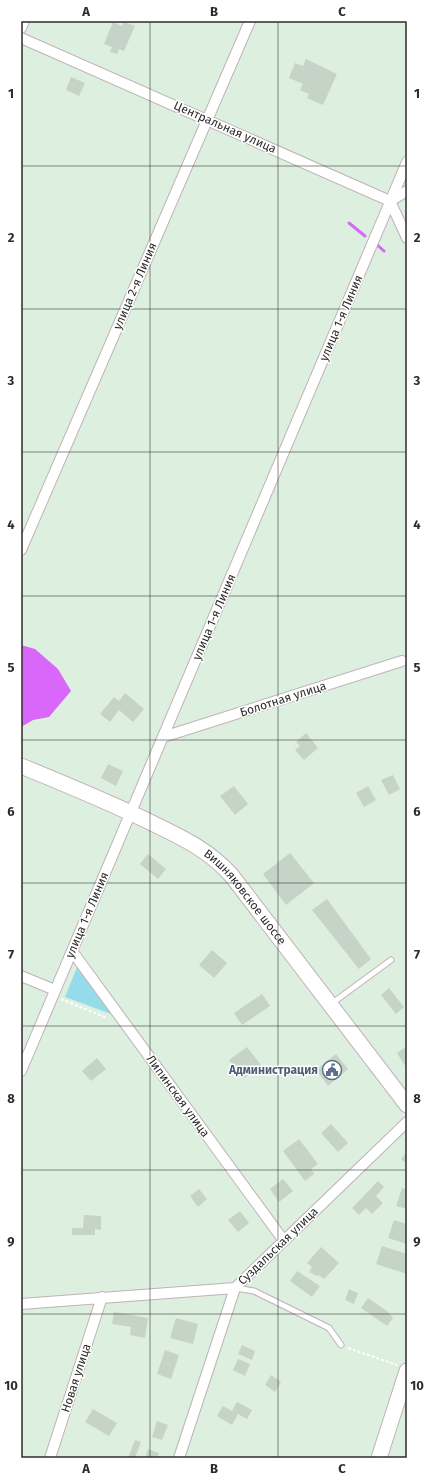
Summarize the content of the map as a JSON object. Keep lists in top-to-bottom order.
{
  "streets": {
    "street": [
      "Центральная улица",
      "улица 2-я Линия",
      "улица 1-я Линия",
      "Болотная улица",
      "Вишняковское шоссе",
      "Липинская улица",
      "Суздальская улица",
      "Новая улица"
    ]
  },
  "crossings": [
    ["Центральная улица", "улица 2-я Линия"],
    ["Центральная улица", "улица 1-я Линия"],
    ["улица 1-я Линия", "Болотная улица"],
    ["улица 1-я Линия", "Вишняковское шоссе"],
    ["улица 1-я Линия", "Липинская улица"],
    ["Липинская улица", "Суздальская улица"],
    ["Суздальская улица", "Новая улица"]
  ],
  "places": {
    "public building": ["Администрация"]
  },
  "grid": {
    "columns": ["A", "B", "C"],
    "rows": [
      "1",
      "2",
      "3",
      "4",
      "5",
      "6",
      "7",
      "8",
      "9",
      "10"
    ]
  }
}
